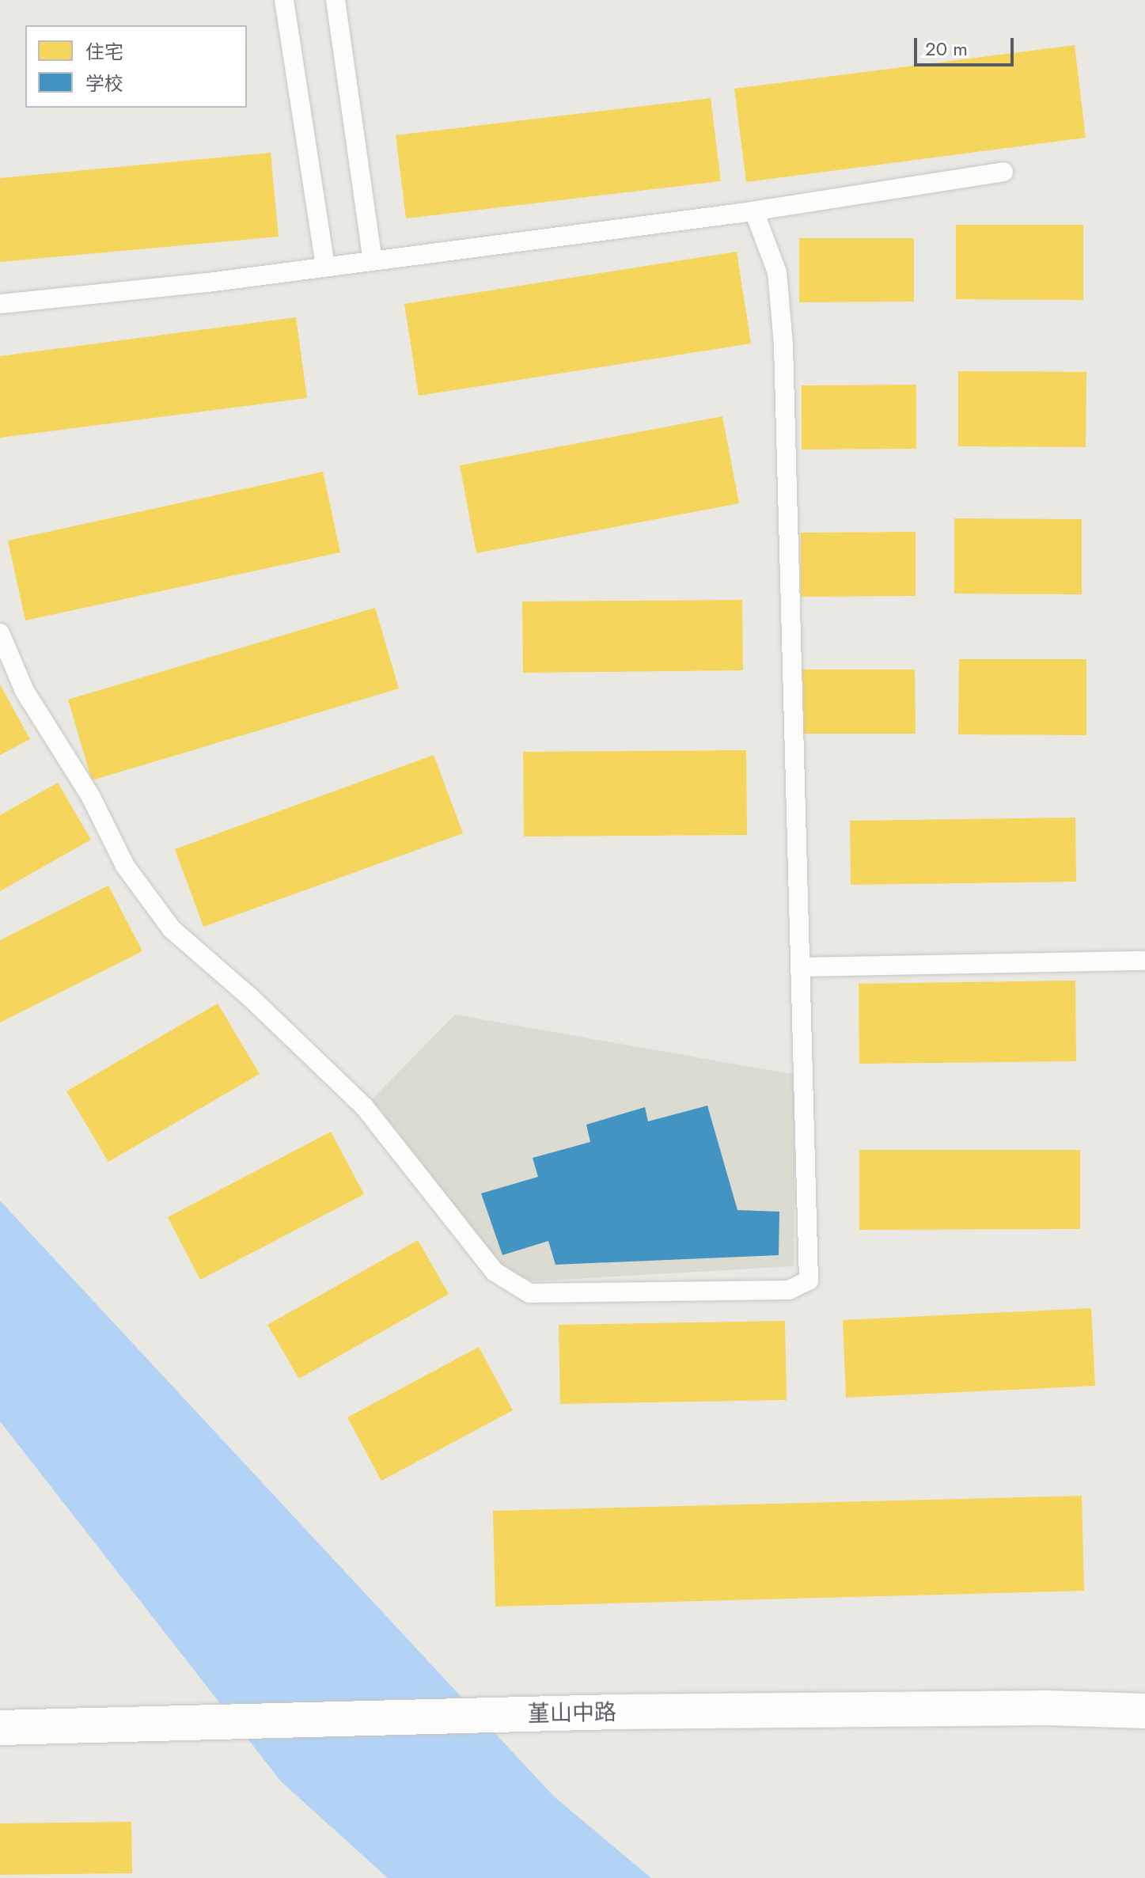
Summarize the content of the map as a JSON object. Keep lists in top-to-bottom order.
{
  "streets": {
    "street": ["堇山中路"]
  },
  "legend": ["住宅", "学校"],
  "scale_bar": "20 m"
}
